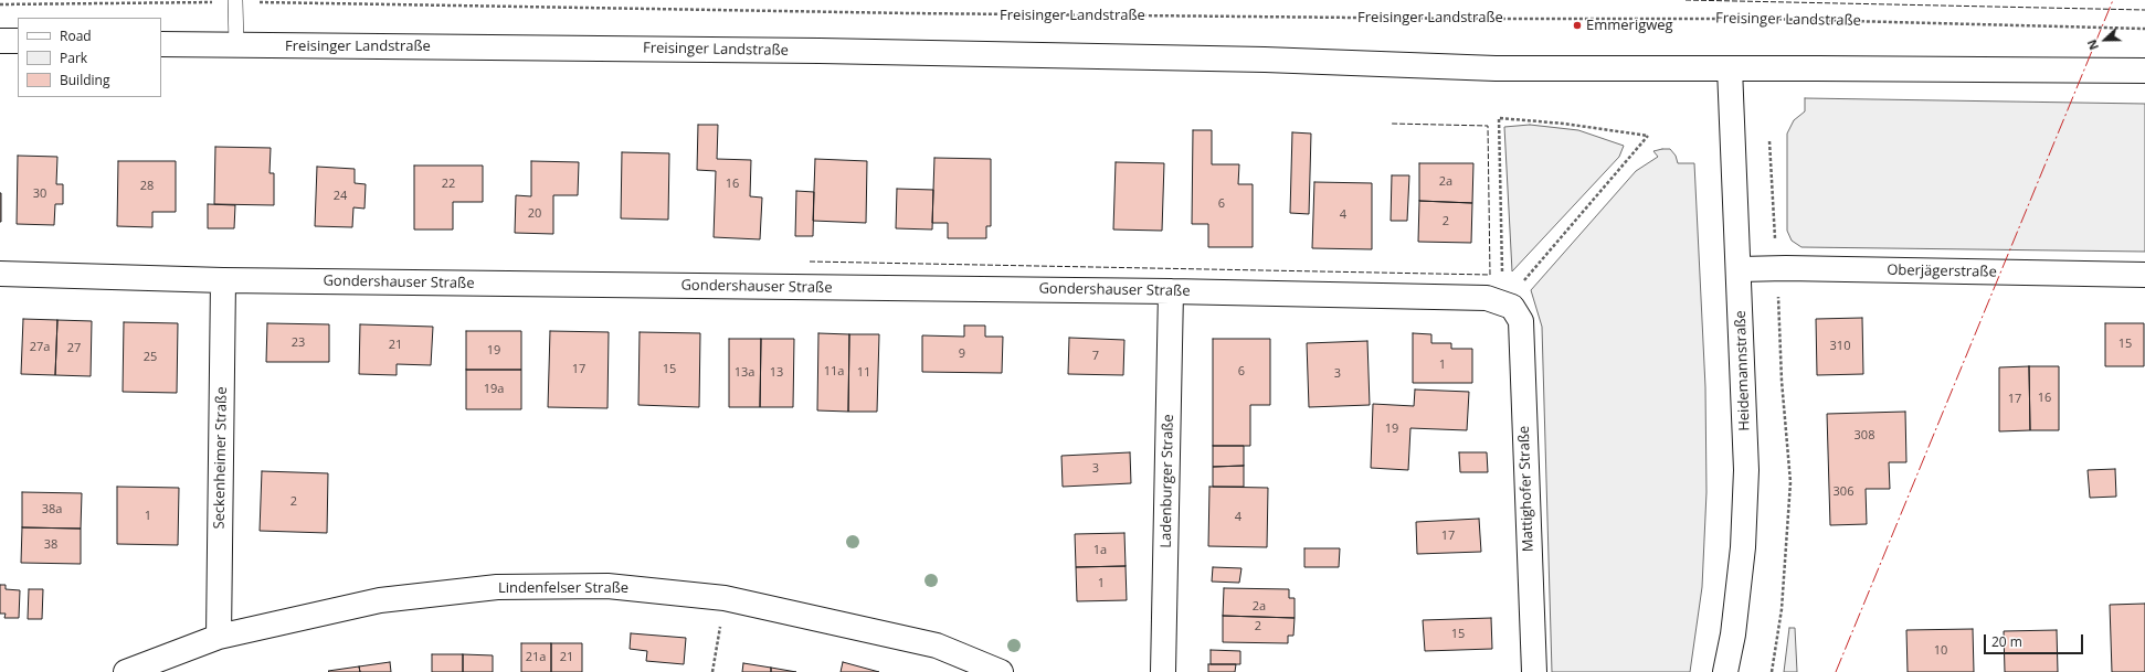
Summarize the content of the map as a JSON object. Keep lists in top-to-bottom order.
{
  "streets": {
    "street": [
      "Freisinger Landstraße",
      "Oberjägerstraße",
      "Gondershauser Straße",
      "Heidemannstraße",
      "Seckenheimer Straße",
      "Ladenburger Straße",
      "Mattighofer Straße",
      "Lindenfelser Straße"
    ]
  },
  "crossings": [
    ["Freisinger Landstraße", "Heidemannstraße"],
    ["Oberjägerstraße", "Heidemannstraße"],
    ["Gondershauser Straße", "Seckenheimer Straße"],
    ["Gondershauser Straße", "Ladenburger Straße"],
    ["Gondershauser Straße", "Mattighofer Straße"],
    ["Seckenheimer Straße", "Lindenfelser Straße"]
  ],
  "places": ["Emmerigweg"],
  "house_numbers": [
    "2a",
    "22",
    "16",
    "28",
    "30",
    "24",
    "6",
    "20",
    "4",
    "2",
    "23",
    "15",
    "21",
    "310",
    "27a",
    "27",
    "19",
    "9",
    "7",
    "25",
    "1",
    "17",
    "15",
    "11a",
    "6",
    "13a",
    "13",
    "11",
    "3",
    "19a",
    "16",
    "17",
    "19",
    "308",
    "3",
    "306",
    "2",
    "38a",
    "1",
    "4",
    "17",
    "38",
    "1a",
    "1",
    "2a",
    "2",
    "15",
    "10",
    "21a",
    "21"
  ],
  "legend": ["Road", "Park", "Building"],
  "scale_bar": "20 m",
  "north": "left"
}
